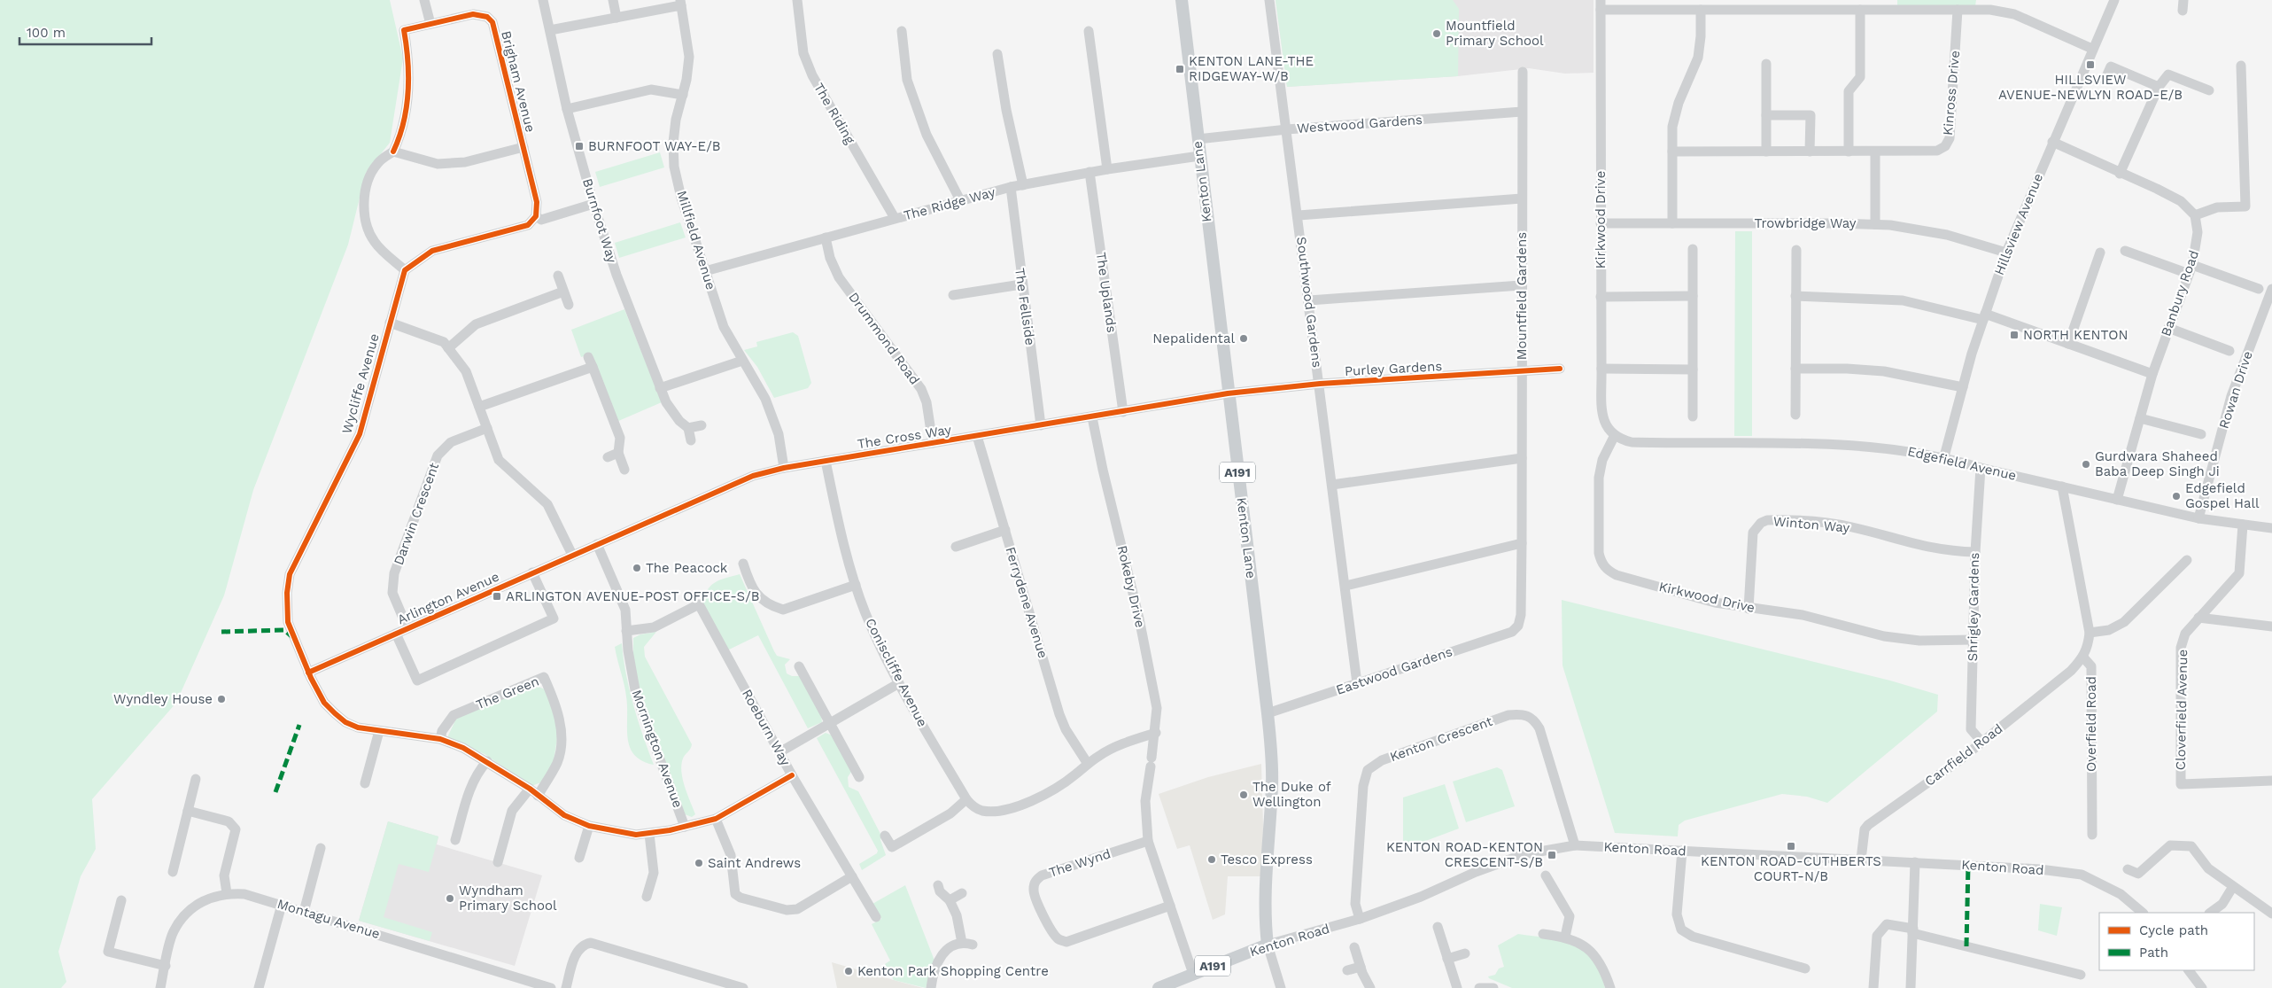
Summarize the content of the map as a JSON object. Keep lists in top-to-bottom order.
{
  "streets": {
    "main road": ["Kenton Lane", "A191", "Kenton Road"],
    "street": [
      "Brigham Avenue",
      "Kinross Drive",
      "The Riding",
      "Westwood Gardens",
      "The Ridge Way",
      "Kirkwood Drive",
      "Burnfoot Way",
      "Trowbridge Way",
      "Hillsview Avenue",
      "Millfield Avenue",
      "The Uplands",
      "Banbury Road",
      "Mountfield Gardens",
      "Southwood Gardens",
      "The Fellside",
      "Drummond Road",
      "Purley Gardens",
      "Wycliffe Avenue",
      "Rowan Drive",
      "The Cross Way",
      "Edgefield Avenue",
      "Darwin Crescent",
      "Winton Way",
      "Rokeby Drive",
      "Arlington Avenue",
      "Ferrydene Avenue",
      "Shrigley Gardens",
      "Eastwood Gardens",
      "Coniscliffe Avenue",
      "The Green",
      "Cloverfield Avenue",
      "Overfield Road",
      "Roeburn Way",
      "Kenton Crescent",
      "Mornington Avenue",
      "Carrfield Road",
      "The Wynd",
      "Montagu Avenue"
    ]
  },
  "crossings": [
    ["The Riding", "The Ridge Way"],
    ["Westwood Gardens", "Kenton Lane"],
    ["Westwood Gardens", "Mountfield Gardens"],
    ["Westwood Gardens", "Southwood Gardens"],
    ["Kenton Lane", "The Ridge Way"],
    ["Kenton Lane", "Purley Gardens"],
    ["Kenton Lane", "The Cross Way"],
    ["Kenton Lane", "Eastwood Gardens"],
    ["Kenton Lane", "Kenton Road"],
    ["The Ridge Way", "Millfield Avenue"],
    ["The Ridge Way", "The Uplands"],
    ["The Ridge Way", "The Fellside"],
    ["The Ridge Way", "Drummond Road"],
    ["Kirkwood Drive", "Trowbridge Way"],
    ["Kirkwood Drive", "Edgefield Avenue"],
    ["Kirkwood Drive", "Winton Way"],
    ["Kirkwood Drive", "Shrigley Gardens"],
    ["Trowbridge Way", "Hillsview Avenue"],
    ["Hillsview Avenue", "Edgefield Avenue"],
    ["Millfield Avenue", "The Cross Way"],
    ["The Uplands", "The Cross Way"],
    ["Banbury Road", "Edgefield Avenue"],
    ["Mountfield Gardens", "Purley Gardens"],
    ["Mountfield Gardens", "Eastwood Gardens"],
    ["Southwood Gardens", "Purley Gardens"],
    ["Southwood Gardens", "Eastwood Gardens"],
    ["The Fellside", "The Cross Way"],
    ["Drummond Road", "The Cross Way"],
    ["Purley Gardens", "The Cross Way"],
    ["Wycliffe Avenue", "Arlington Avenue"],
    ["Wycliffe Avenue", "The Green"],
    ["Wycliffe Avenue", "Roeburn Way"],
    ["Wycliffe Avenue", "Mornington Avenue"],
    ["Rowan Drive", "Edgefield Avenue"],
    ["The Cross Way", "Rokeby Drive"],
    ["The Cross Way", "Arlington Avenue"],
    ["The Cross Way", "Ferrydene Avenue"],
    ["The Cross Way", "Coniscliffe Avenue"],
    ["The Cross Way", "Mornington Avenue"],
    ["Edgefield Avenue", "Shrigley Gardens"],
    ["Edgefield Avenue", "Cloverfield Avenue"],
    ["Edgefield Avenue", "Overfield Road"],
    ["Darwin Crescent", "Arlington Avenue"],
    ["Winton Way", "Shrigley Gardens"],
    ["Rokeby Drive", "Kenton Road"],
    ["Rokeby Drive", "The Wynd"],
    ["Arlington Avenue", "Mornington Avenue"],
    ["Shrigley Gardens", "Carrfield Road"],
    ["Overfield Road", "Carrfield Road"],
    ["Roeburn Way", "Mornington Avenue"],
    ["Kenton Crescent", "Kenton Road"],
    ["Carrfield Road", "Kenton Road"]
  ],
  "places": {
    "other": [
      "Mountfield Primary School",
      "Nepalidental",
      "Gurdwara Shaheed Baba Deep Singh Ji",
      "Edgefield Gospel Hall",
      "The Peacock",
      "Wyndley House",
      "The Duke of Wellington",
      "Tesco Express",
      "Saint Andrews",
      "Wyndham Primary School",
      "Kenton Park Shopping Centre"
    ],
    "transit": [
      "HILLSVIEW AVENUE-NEWLYN ROAD-E/B",
      "KENTON LANE-THE RIDGEWAY-W/B",
      "BURNFOOT WAY-E/B",
      "NORTH KENTON",
      "ARLINGTON AVENUE-POST OFFICE-S/B",
      "KENTON ROAD-CUTHBERTS COURT-N/B",
      "KENTON ROAD-KENTON CRESCENT-S/B"
    ]
  },
  "legend": ["Cycle path", "Path"],
  "scale_bar": "100 m"
}
